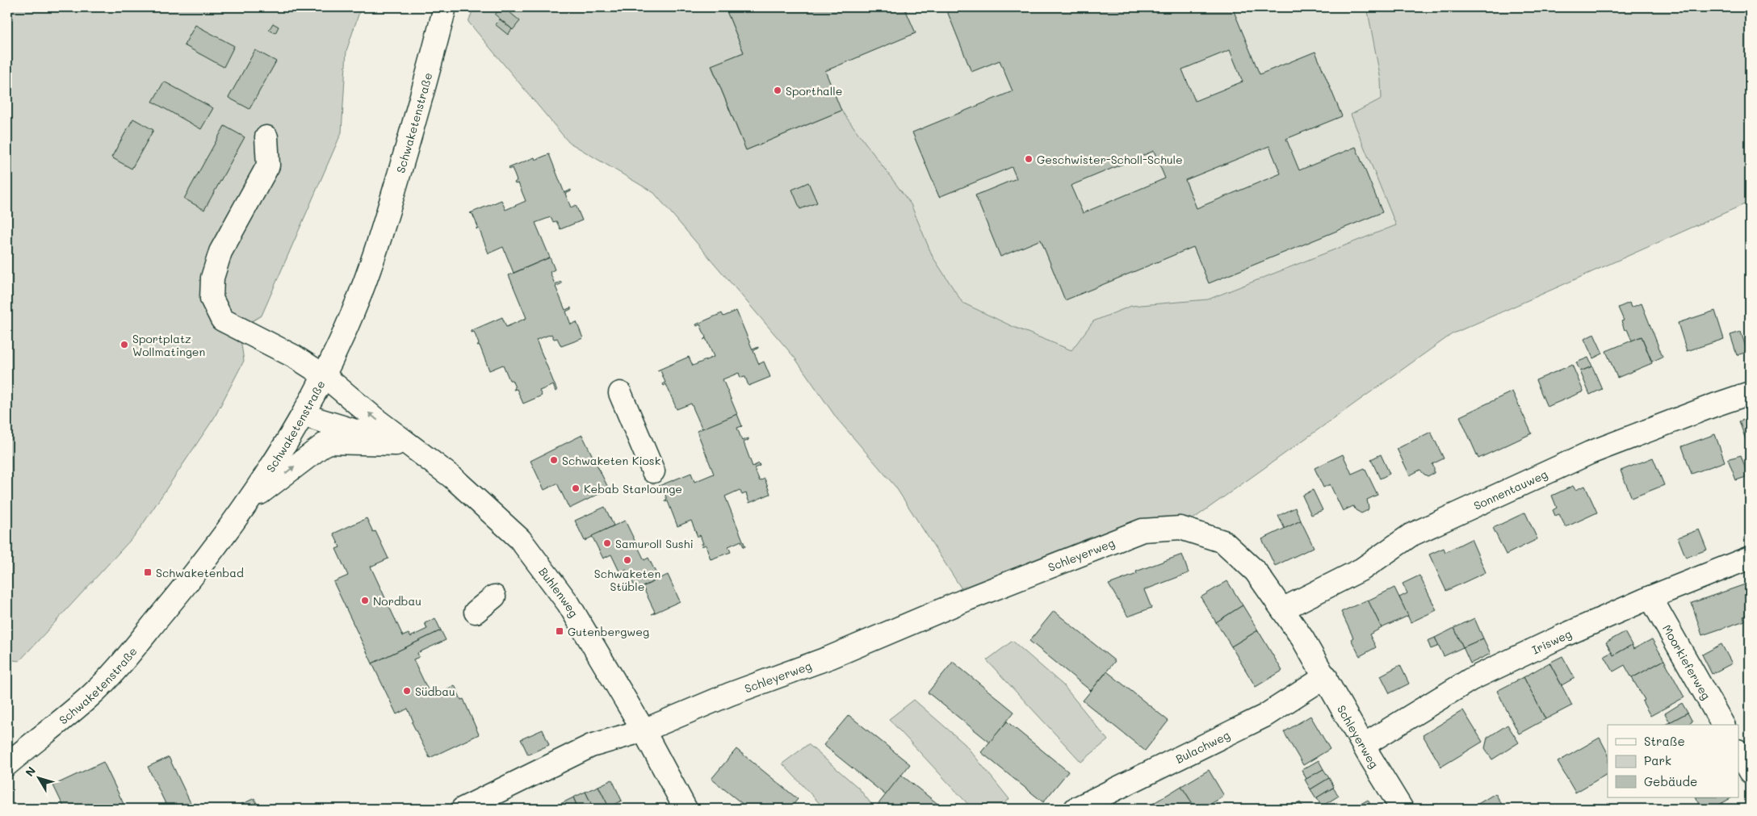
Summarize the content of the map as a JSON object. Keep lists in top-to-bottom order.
{
  "streets": {
    "street": [
      "Schwaketenstraße",
      "Sonnentauweg",
      "Schleyerweg",
      "Buhlenweg",
      "Irisweg",
      "Moorkieferweg",
      "Bulachweg"
    ]
  },
  "crossings": [
    ["Schwaketenstraße", "Buhlenweg"],
    ["Sonnentauweg", "Schleyerweg"],
    ["Schleyerweg", "Buhlenweg"],
    ["Schleyerweg", "Irisweg"],
    ["Schleyerweg", "Bulachweg"],
    ["Irisweg", "Moorkieferweg"]
  ],
  "places": {
    "other": [
      "Sporthalle",
      "Geschwister-Scholl-Schule",
      "Sportplatz Wollmatingen",
      "Schwaketen Kiosk",
      "Kebab Starlounge",
      "Samuroll Sushi",
      "Schwaketen Stüble",
      "Nordbau",
      "Südbau"
    ],
    "transit": ["Schwaketenbad", "Gutenbergweg"]
  },
  "legend": ["Straße", "Park", "Gebäude"],
  "north": "top left"
}
